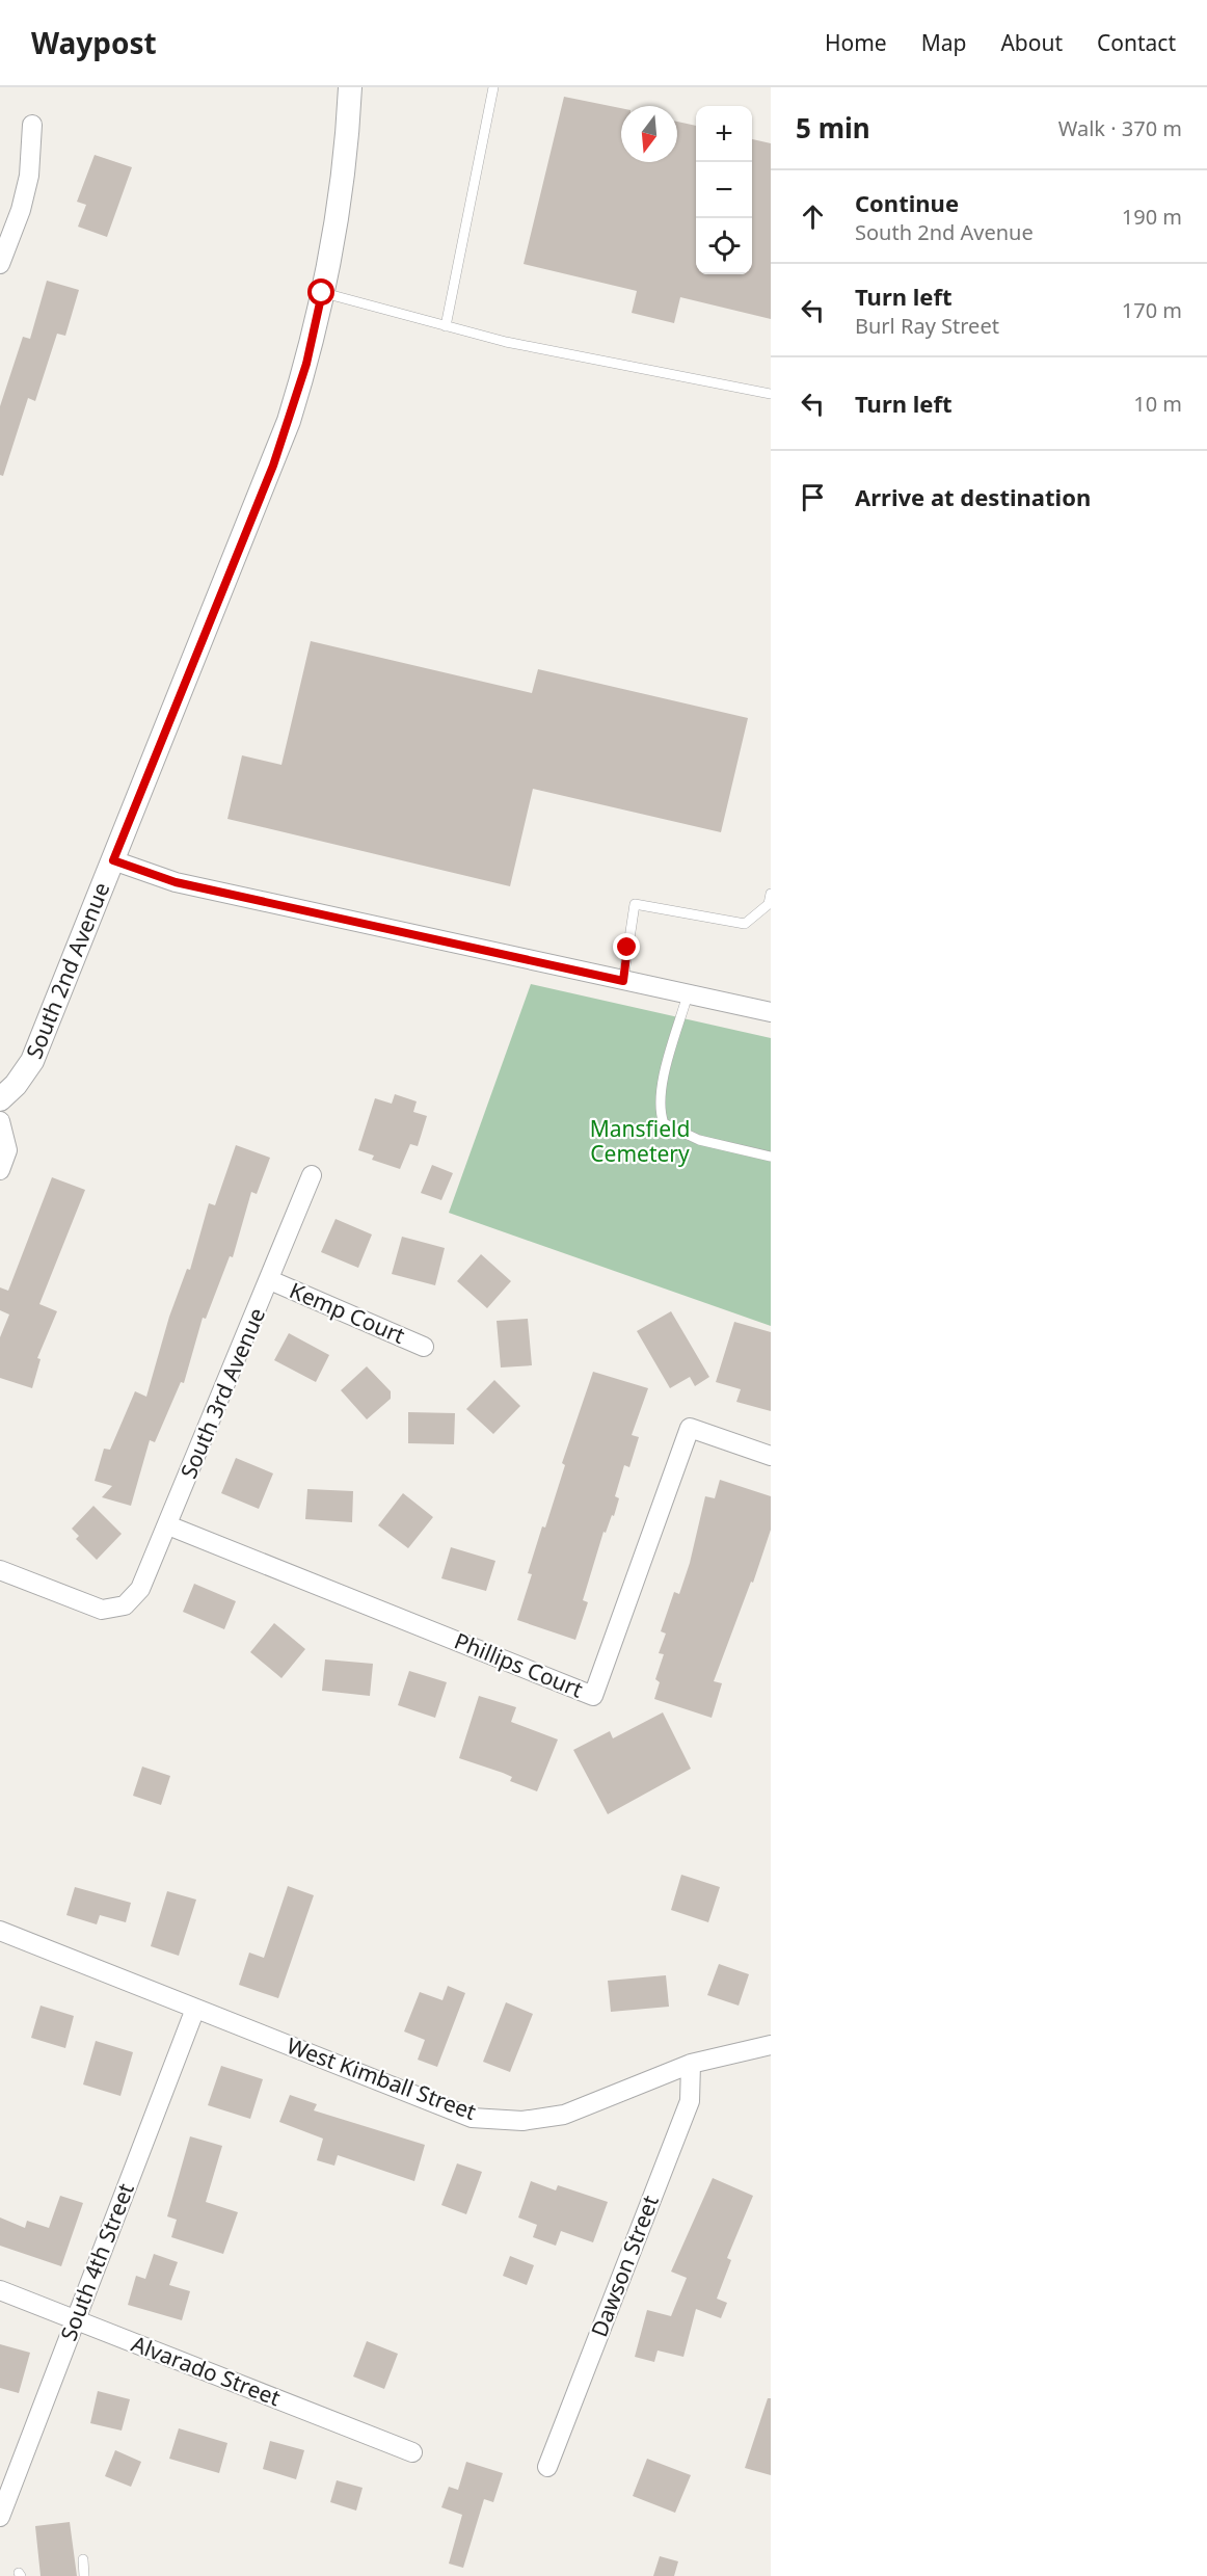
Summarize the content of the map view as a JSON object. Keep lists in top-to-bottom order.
{
  "streets": {
    "street": [
      "South 2nd Avenue",
      "Kemp Court",
      "South 3rd Avenue",
      "Phillips Court",
      "West Kimball Street",
      "South 4th Street",
      "Dawson Street",
      "Alvarado Street"
    ]
  },
  "crossings": [
    ["Kemp Court", "South 3rd Avenue"],
    ["South 3rd Avenue", "Phillips Court"],
    ["West Kimball Street", "South 4th Street"],
    ["West Kimball Street", "Dawson Street"],
    ["South 4th Street", "Alvarado Street"]
  ],
  "parks": ["Mansfield Cemetery"],
  "north": "bottom",
  "page": {
    "header": "Waypost",
    "nav": [
      "Home",
      "Map",
      "About",
      "Contact"
    ],
    "heading": ["5 min", "Walk · 370 m"],
    "map_buttons": ["+", "−"],
    "list": [
      ["Continue", "South 2nd Avenue", "190 m"],
      ["Turn left", "Burl Ray Street", "170 m"],
      ["Turn left", "10 m"],
      "Arrive at destination"
    ]
  }
}
